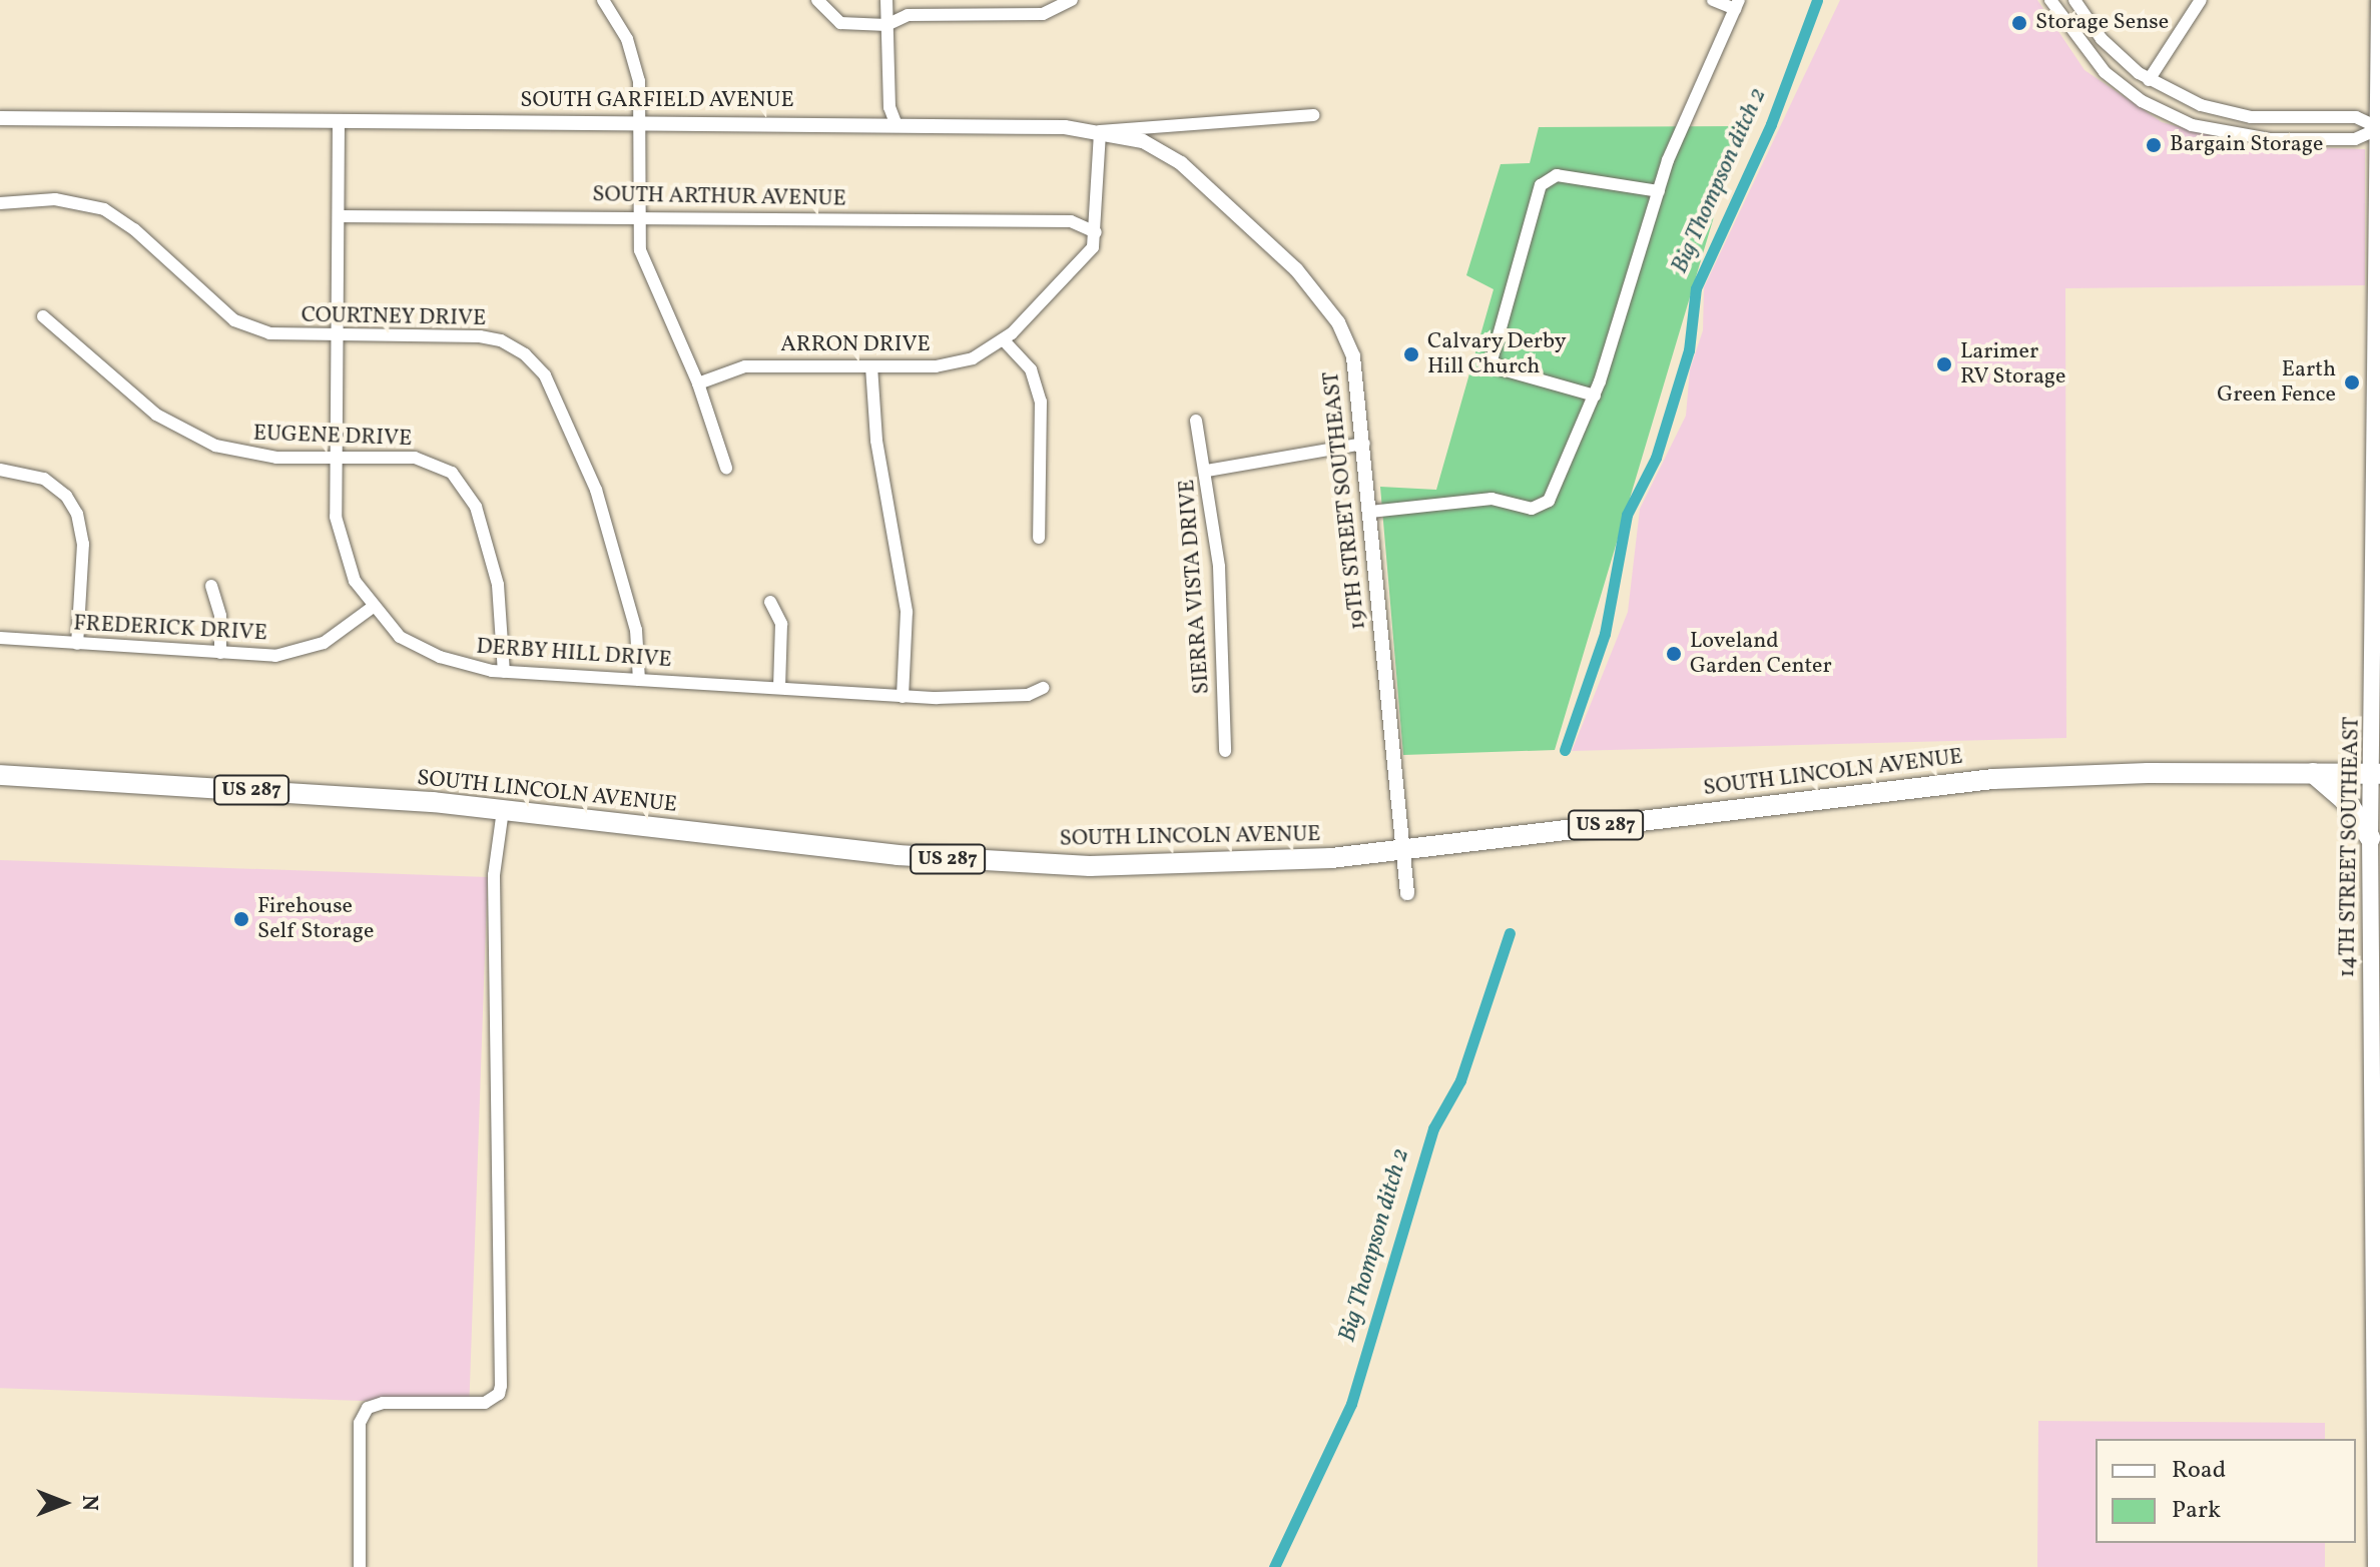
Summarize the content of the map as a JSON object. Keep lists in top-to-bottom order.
{
  "streets": {
    "highway": ["SOUTH LINCOLN AVENUE", "US 287"],
    "main road": ["14TH STREET SOUTHEAST"],
    "street": [
      "SOUTH GARFIELD AVENUE",
      "SOUTH ARTHUR AVENUE",
      "COURTNEY DRIVE",
      "ARRON DRIVE",
      "EUGENE DRIVE",
      "19TH STREET SOUTHEAST",
      "SIERRA VISTA DRIVE",
      "FREDERICK DRIVE",
      "DERBY HILL DRIVE"
    ]
  },
  "crossings": [
    ["SOUTH GARFIELD AVENUE", "ARRON DRIVE"],
    ["SOUTH GARFIELD AVENUE", "19TH STREET SOUTHEAST"],
    ["SOUTH GARFIELD AVENUE", "DERBY HILL DRIVE"],
    ["SOUTH ARTHUR AVENUE", "ARRON DRIVE"],
    ["SOUTH ARTHUR AVENUE", "DERBY HILL DRIVE"],
    ["COURTNEY DRIVE", "DERBY HILL DRIVE"],
    ["ARRON DRIVE", "19TH STREET SOUTHEAST"],
    ["EUGENE DRIVE", "DERBY HILL DRIVE"],
    ["19TH STREET SOUTHEAST", "SOUTH LINCOLN AVENUE"],
    ["FREDERICK DRIVE", "DERBY HILL DRIVE"],
    ["SOUTH LINCOLN AVENUE", "14TH STREET SOUTHEAST"]
  ],
  "water": ["Big Thompson ditch 2"],
  "places": [
    "Storage Sense",
    "Bargain Storage",
    "Calvary Derby Hill Church",
    "Larimer RV Storage",
    "Earth Green Fence",
    "Loveland Garden Center",
    "Firehouse Self Storage"
  ],
  "legend": ["Road", "Park"],
  "north": "right"
}
